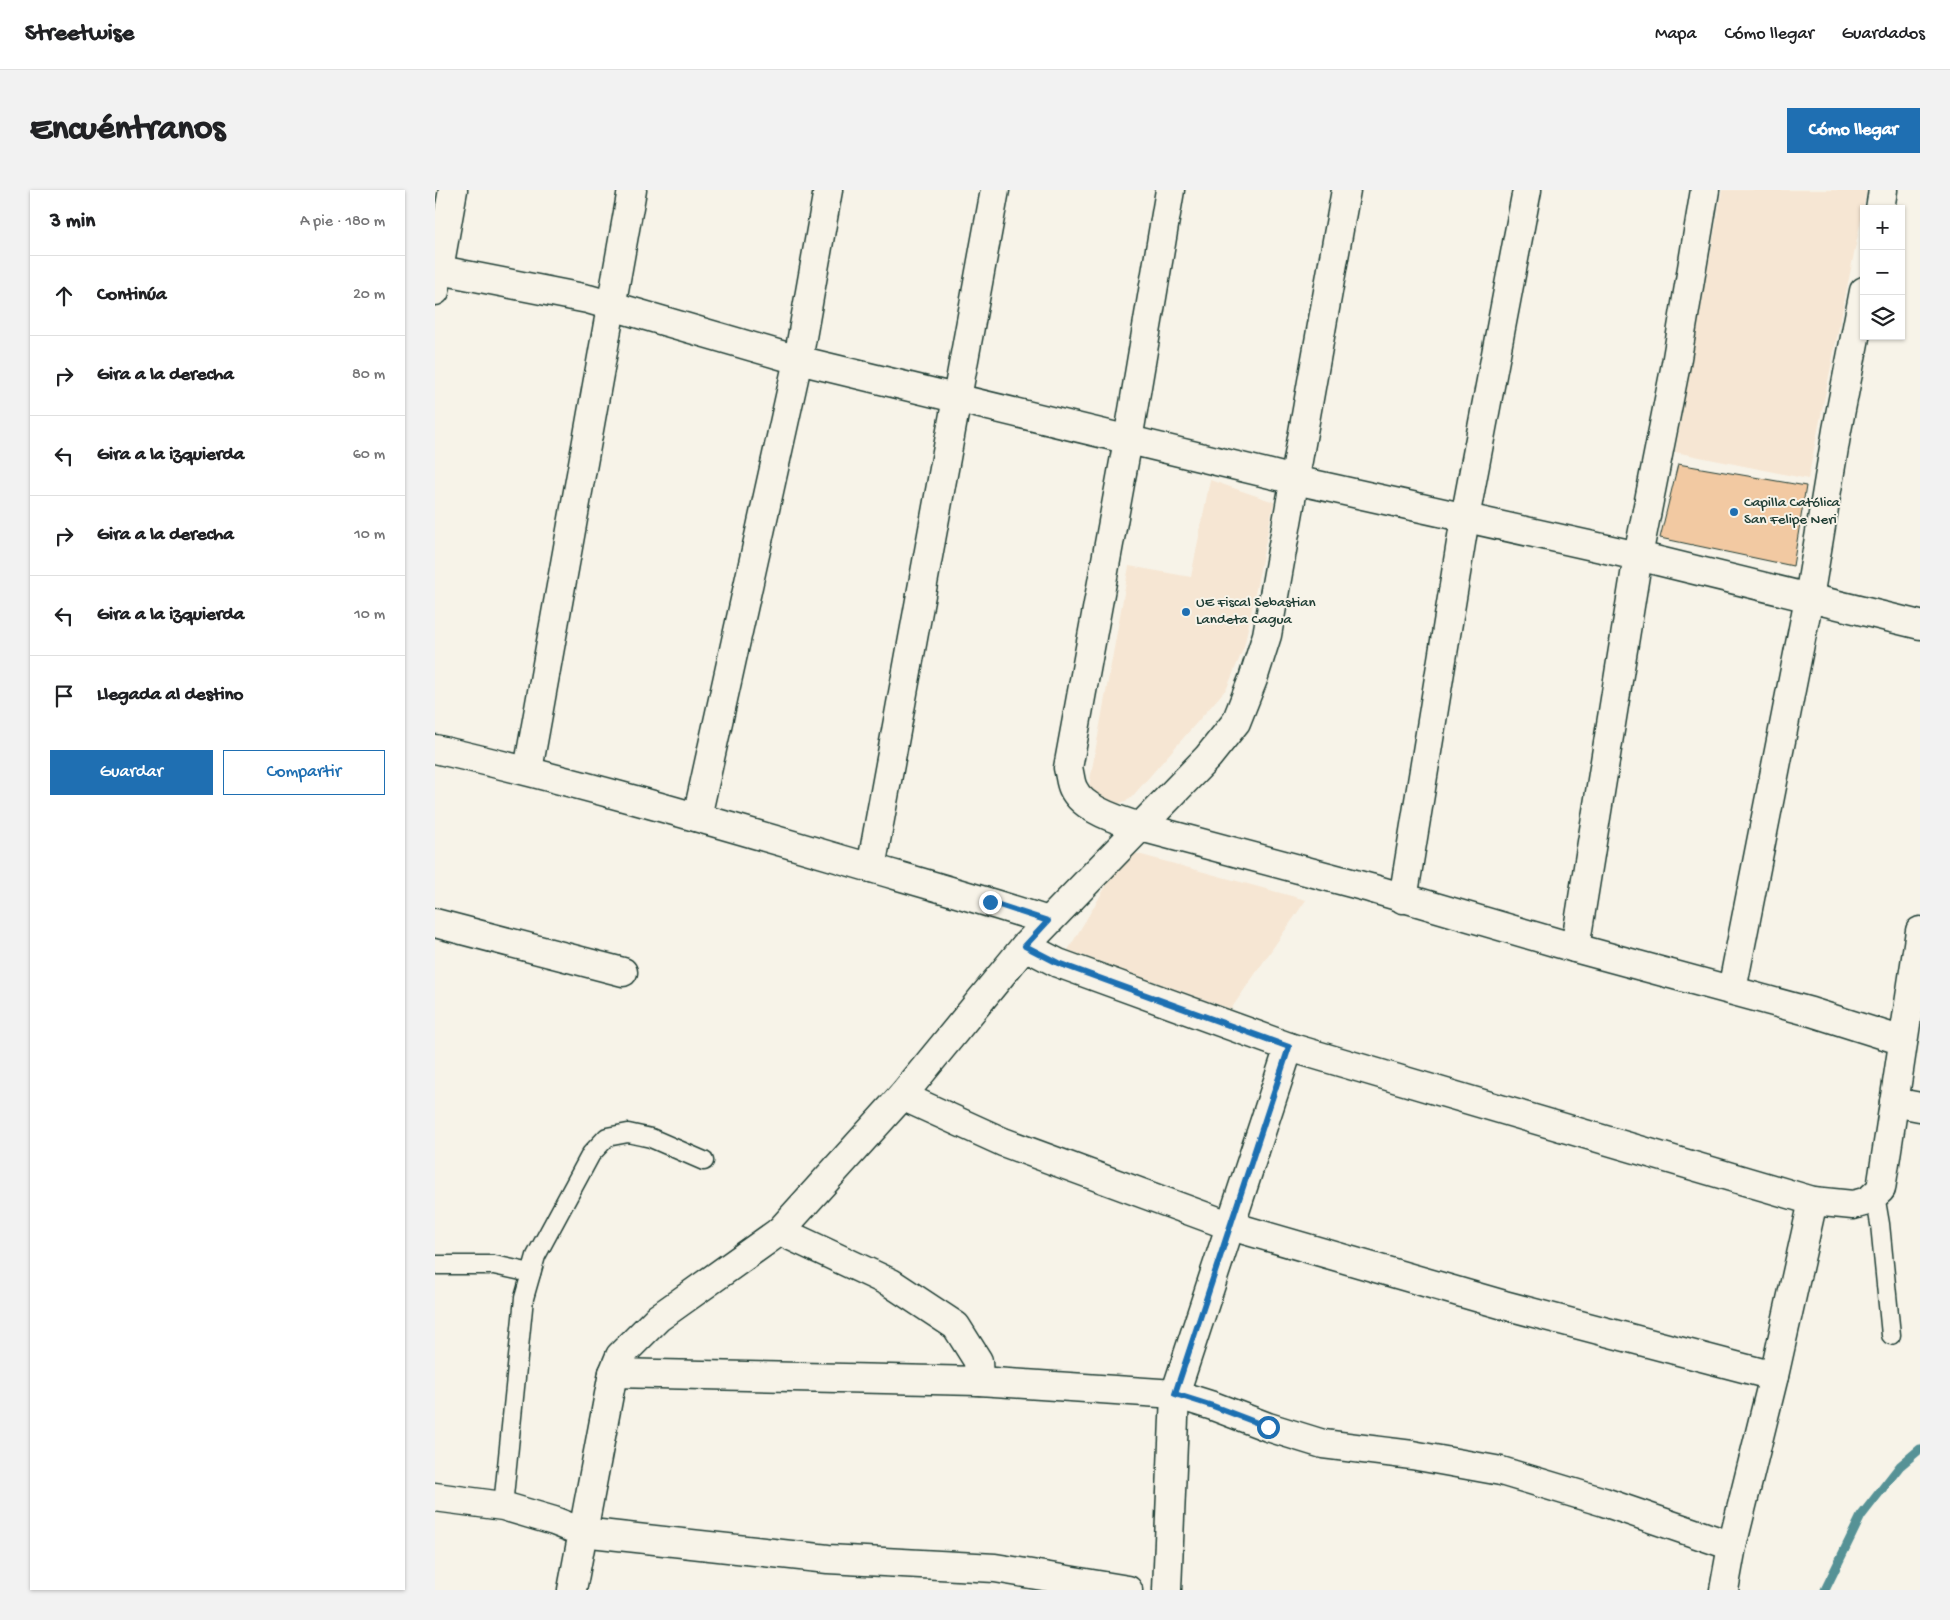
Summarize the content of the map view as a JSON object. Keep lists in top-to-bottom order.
{
  "places": ["Capilla Católica San Felipe Neri", "UE Fiscal Sebastian Landeta Cagua"],
  "page": {
    "header": "Streetwise",
    "nav": ["Mapa", "Cómo llegar", "Guardados"],
    "buttons": [
      "Cómo llegar",
      ["Guardar", "Compartir"]
    ],
    "title": "Encuéntranos",
    "heading": ["3 min", "A pie · 180 m"],
    "map_buttons": ["+", "−"],
    "list": [
      ["Continúa", "20 m"],
      ["Gira a la derecha", "80 m"],
      ["Gira a la izquierda", "60 m"],
      ["Gira a la derecha", "10 m"],
      ["Gira a la izquierda", "10 m"],
      "Llegada al destino"
    ]
  }
}
